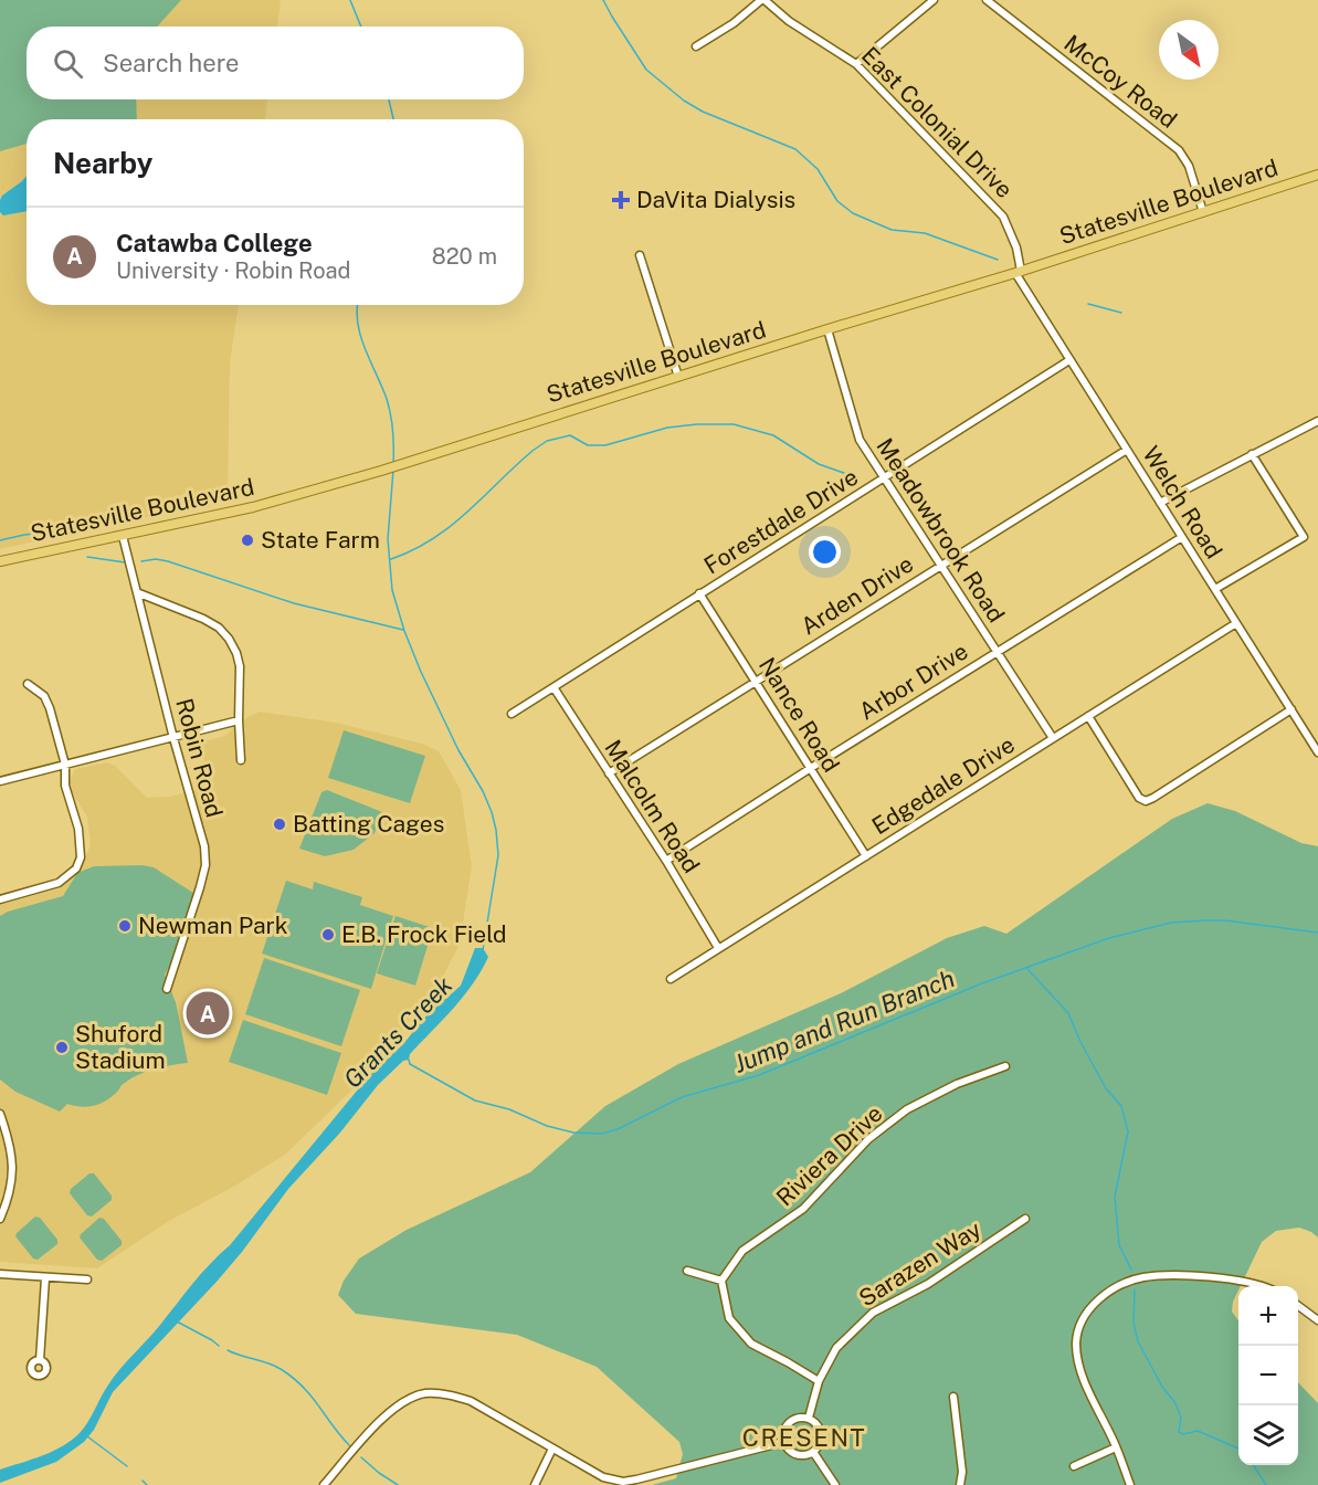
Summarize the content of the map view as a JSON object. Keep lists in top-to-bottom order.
{
  "streets": {
    "main road": ["Statesville Boulevard"],
    "street": [
      "McCoy Road",
      "East Colonial Drive",
      "Welch Road",
      "Forestdale Drive",
      "Meadowbrook Road",
      "Arden Drive",
      "Arbor Drive",
      "Nance Road",
      "Robin Road",
      "Edgedale Drive",
      "Malcolm Road",
      "Riviera Drive",
      "Sarazen Way"
    ]
  },
  "crossings": [
    ["McCoy Road", "Statesville Boulevard"],
    ["East Colonial Drive", "Statesville Boulevard"],
    ["East Colonial Drive", "Welch Road"],
    ["Statesville Boulevard", "Welch Road"],
    ["Statesville Boulevard", "Meadowbrook Road"],
    ["Statesville Boulevard", "Robin Road"],
    ["Welch Road", "Forestdale Drive"],
    ["Welch Road", "Arden Drive"],
    ["Welch Road", "Arbor Drive"],
    ["Welch Road", "Edgedale Drive"],
    ["Forestdale Drive", "Meadowbrook Road"],
    ["Forestdale Drive", "Nance Road"],
    ["Forestdale Drive", "Malcolm Road"],
    ["Meadowbrook Road", "Arden Drive"],
    ["Meadowbrook Road", "Arbor Drive"],
    ["Meadowbrook Road", "Edgedale Drive"],
    ["Arden Drive", "Nance Road"],
    ["Arden Drive", "Malcolm Road"],
    ["Arbor Drive", "Nance Road"],
    ["Arbor Drive", "Malcolm Road"],
    ["Nance Road", "Edgedale Drive"],
    ["Edgedale Drive", "Malcolm Road"]
  ],
  "districts": ["CRESENT"],
  "water": ["Jump and Run Branch", "Grants Creek"],
  "places": {
    "health": ["DaVita Dialysis"],
    "other": [
      "State Farm",
      "Batting Cages",
      "Newman Park",
      "E.B. Frock Field",
      "Shuford Stadium"
    ]
  },
  "north": "bottom right",
  "page": {
    "search": "Search here",
    "heading": "Nearby",
    "list": [
      {
        "mark": "A",
        "name": "Catawba College",
        "note": "University · Robin Road",
        "value": "820 m"
      }
    ],
    "pins": "A",
    "map_buttons": ["+", "−"]
  }
}
